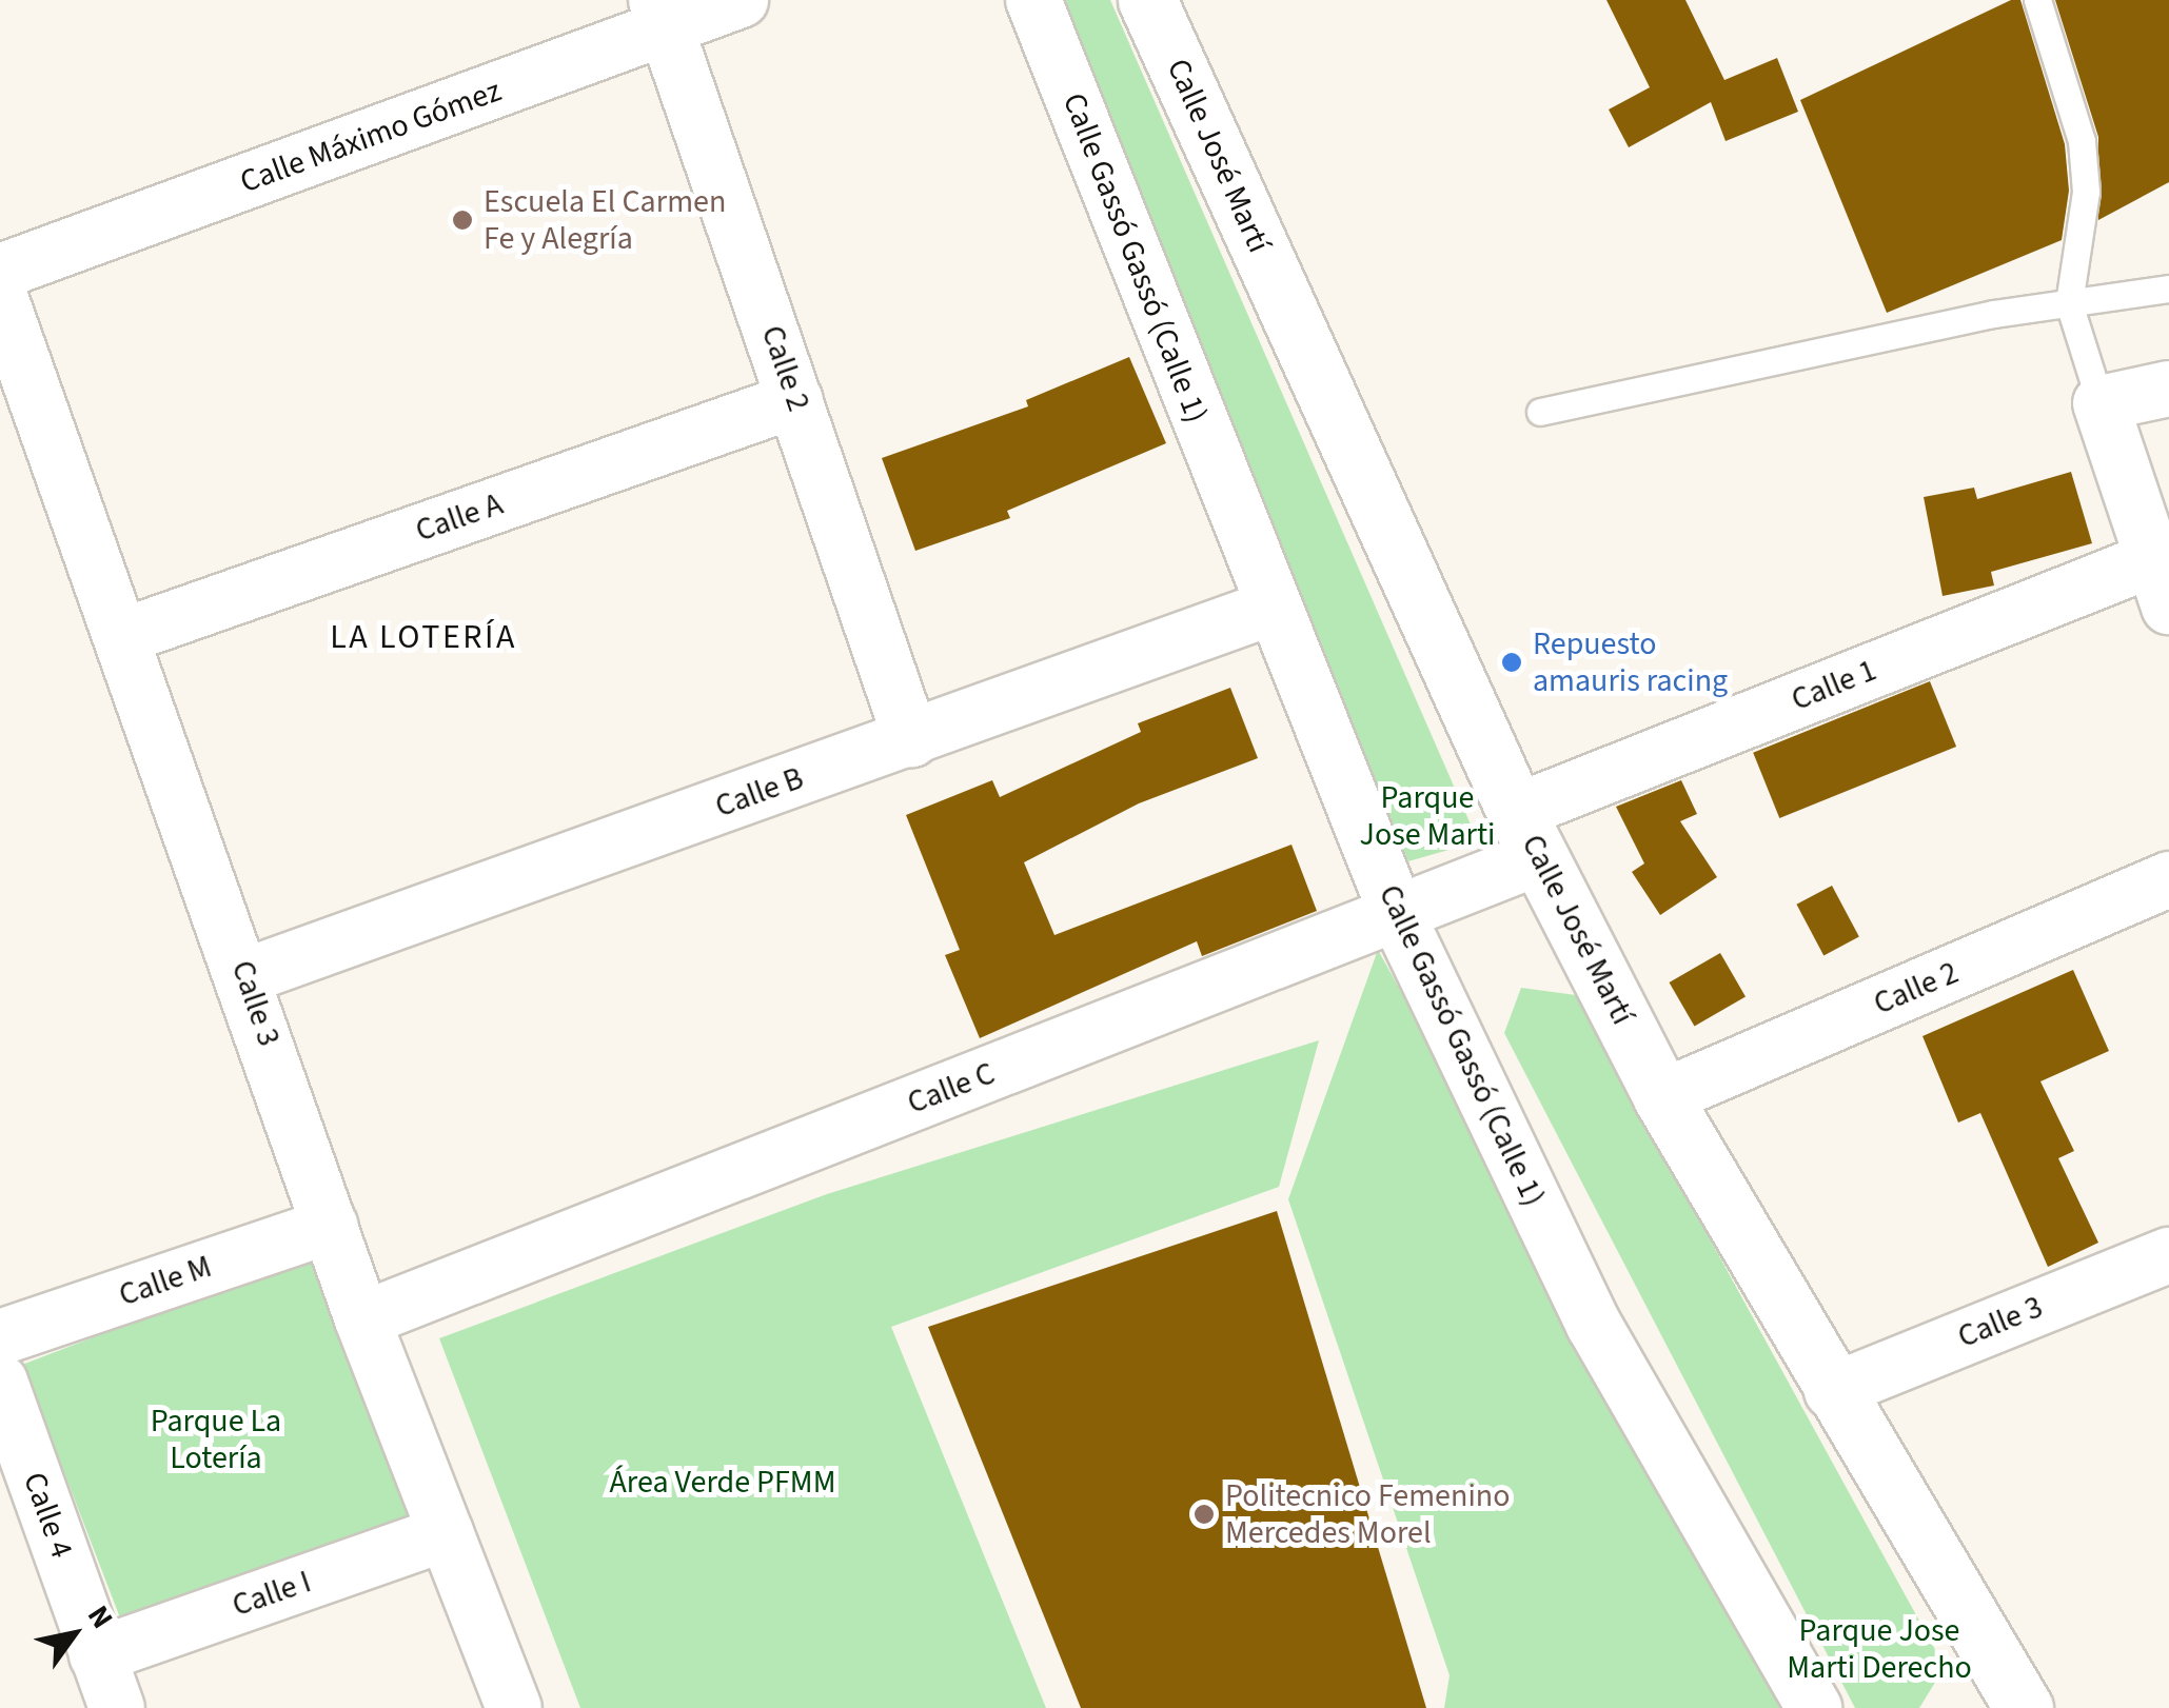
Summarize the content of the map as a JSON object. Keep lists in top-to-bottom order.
{
  "streets": {
    "main road": ["Calle José Martí"],
    "street": [
      "Calle Máximo Gómez",
      "Calle Gassó Gassó (Calle 1)",
      "Calle 2",
      "Calle A",
      "Calle 1",
      "Calle B",
      "Calle 3",
      "Calle C",
      "Calle M",
      "Calle 4",
      "Calle I"
    ]
  },
  "crossings": [
    ["Calle Máximo Gómez", "Calle 2"],
    ["Calle José Martí", "Calle 2"],
    ["Calle José Martí", "Calle 1"],
    ["Calle José Martí", "Calle 3"],
    ["Calle José Martí", "Calle C"],
    ["Calle Gassó Gassó (Calle 1)", "Calle B"],
    ["Calle Gassó Gassó (Calle 1)", "Calle C"],
    ["Calle 2", "Calle A"],
    ["Calle 2", "Calle B"],
    ["Calle A", "Calle 3"],
    ["Calle 1", "Calle C"],
    ["Calle B", "Calle 3"],
    ["Calle 3", "Calle C"],
    ["Calle 3", "Calle M"],
    ["Calle 3", "Calle I"],
    ["Calle 4", "Calle I"]
  ],
  "districts": ["LA LOTERÍA"],
  "parks": [
    "Parque Jose Marti",
    "Parque La Lotería",
    "Área Verde PFMM",
    "Parque Jose Marti Derecho"
  ],
  "places": ["Escuela El Carmen Fe y Alegría", "Repuesto amauris racing", "Politecnico Femenino Mercedes Morel"],
  "north": "top right"
}
